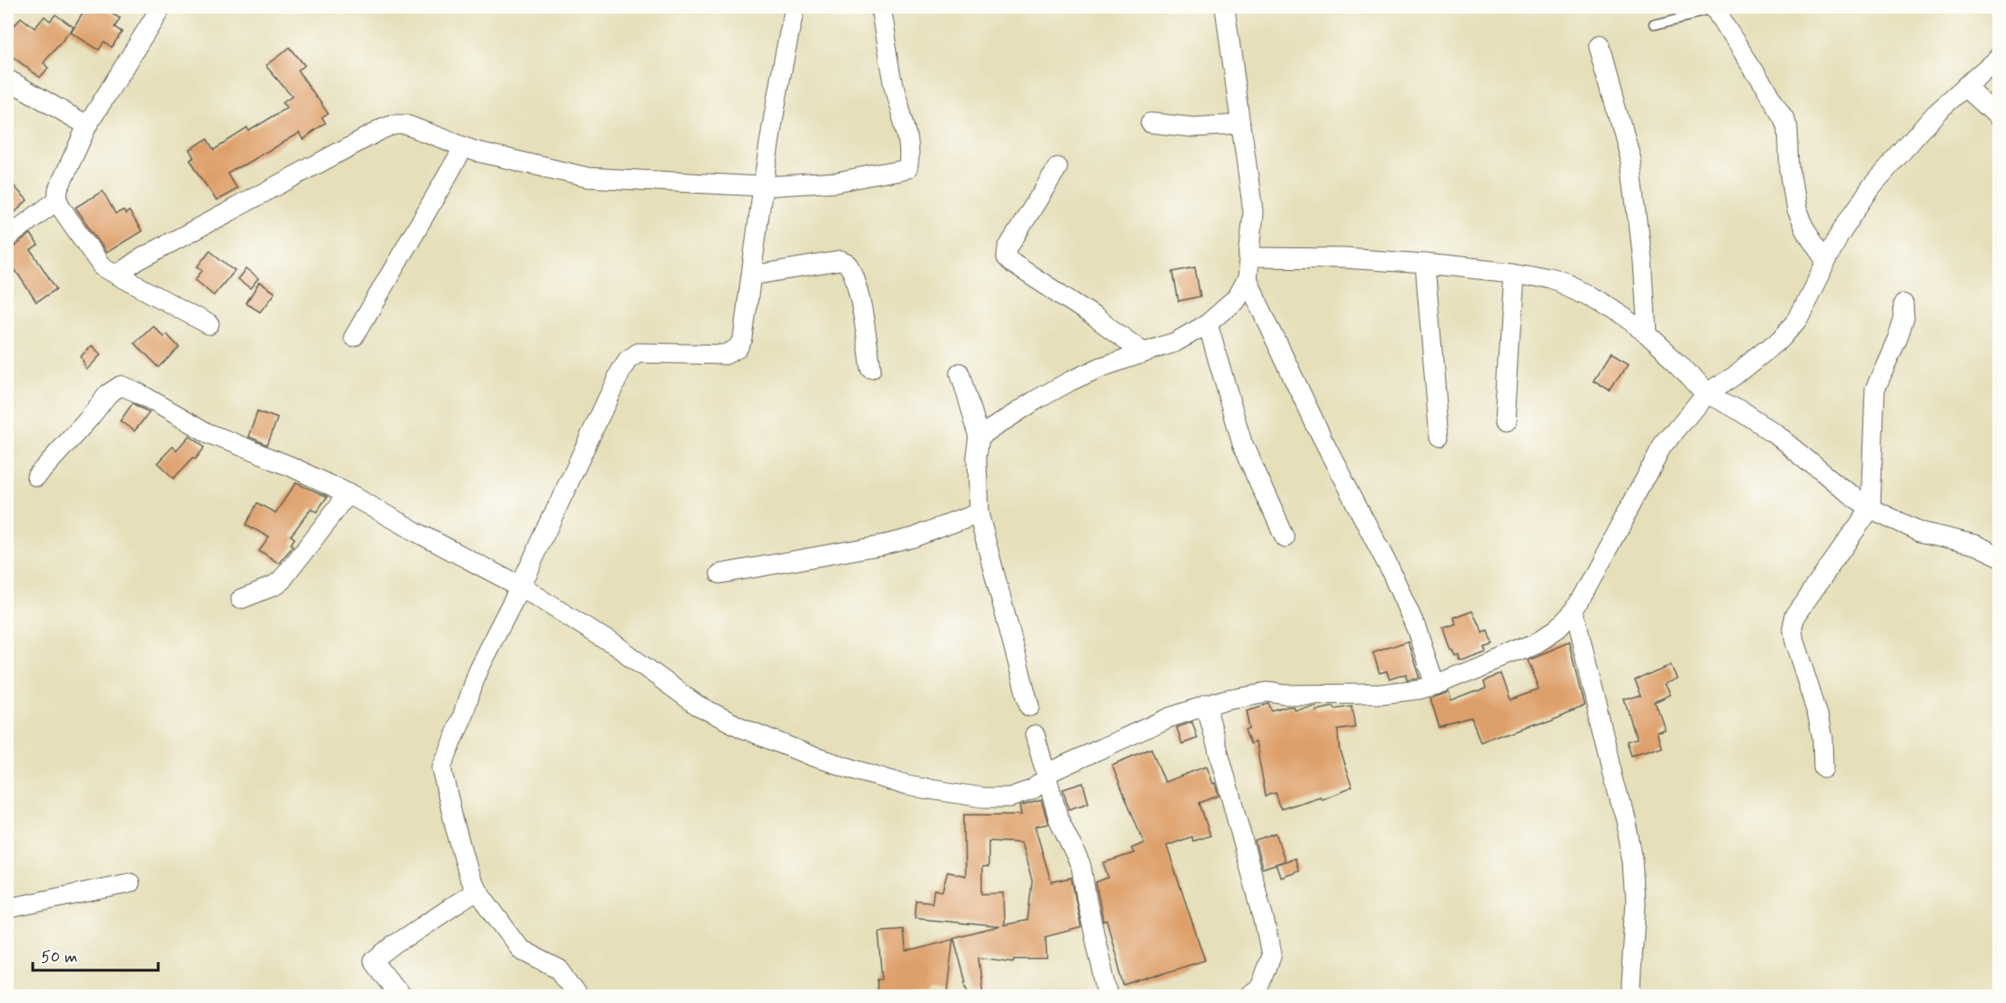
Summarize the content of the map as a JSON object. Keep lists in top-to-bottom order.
{
  "scale_bar": "50 m"
}
